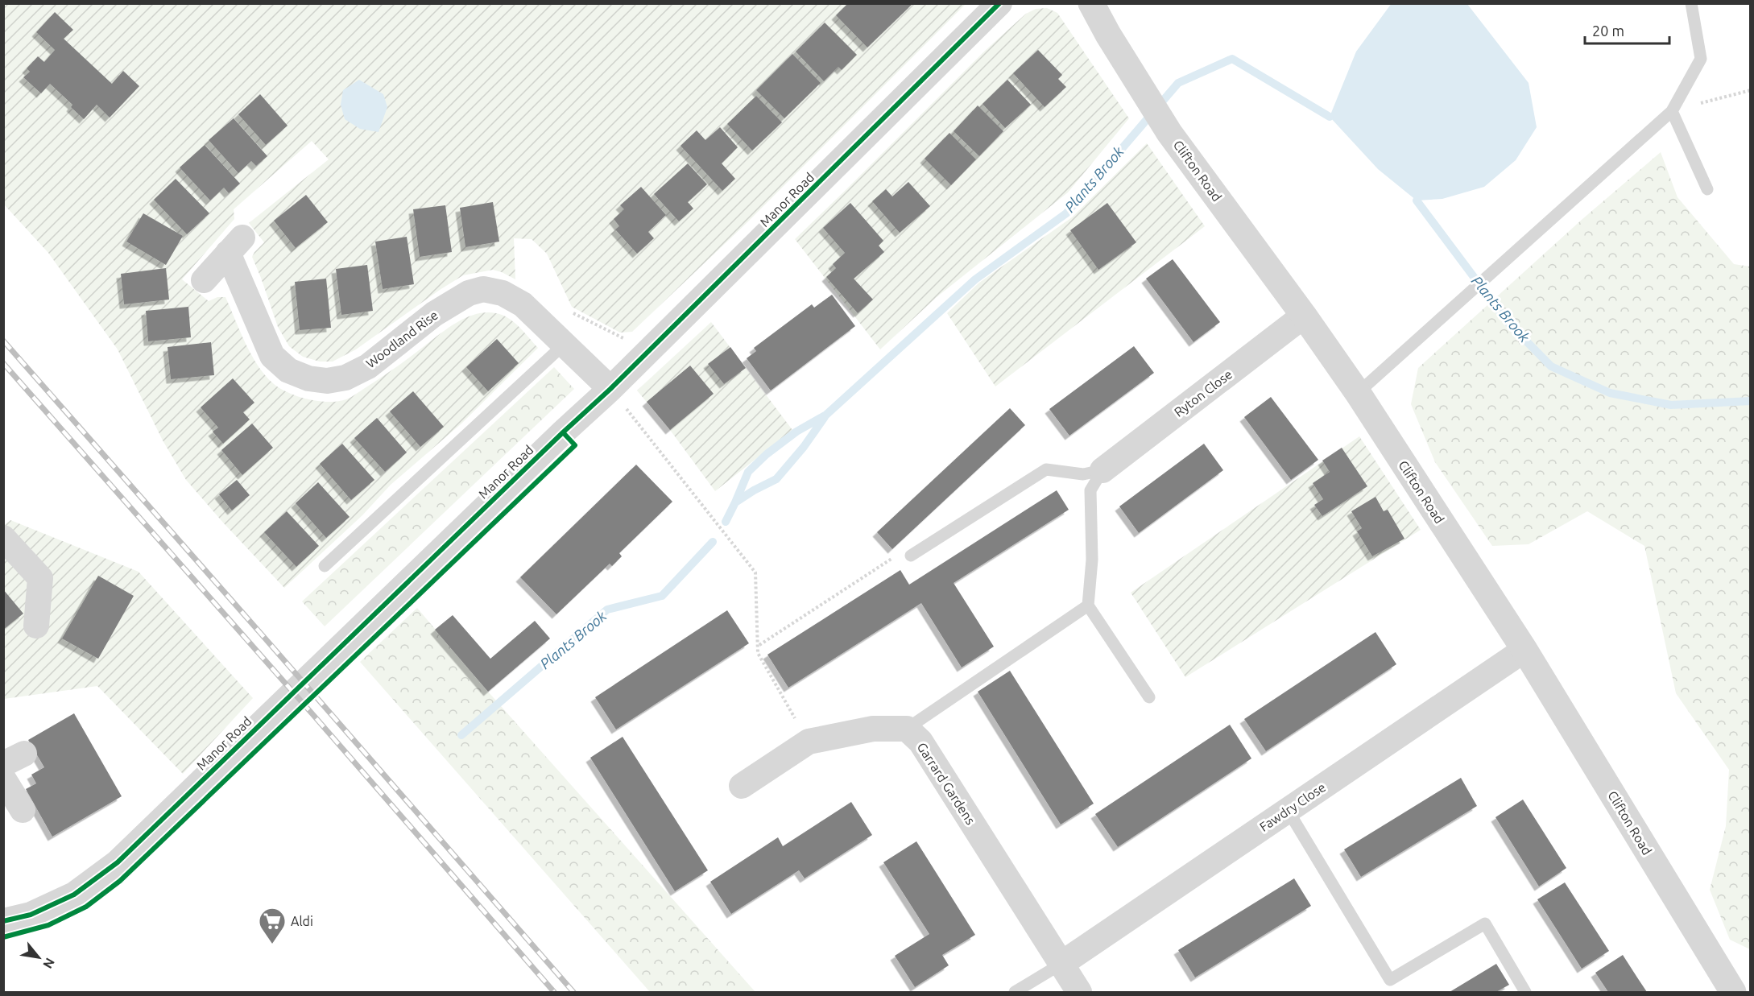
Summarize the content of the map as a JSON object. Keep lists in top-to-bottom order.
{
  "streets": {
    "street": [
      "Clifton Road",
      "Manor Road",
      "Woodland Rise",
      "Ryton Close",
      "Garrard Gardens",
      "Fawdry Close"
    ]
  },
  "crossings": [
    ["Clifton Road", "Ryton Close"],
    ["Clifton Road", "Fawdry Close"],
    ["Manor Road", "Woodland Rise"],
    ["Garrard Gardens", "Fawdry Close"]
  ],
  "water": ["Plants Brook"],
  "places": {
    "supermarket": ["Aldi"]
  },
  "scale_bar": "20 m",
  "north": "bottom right"
}
